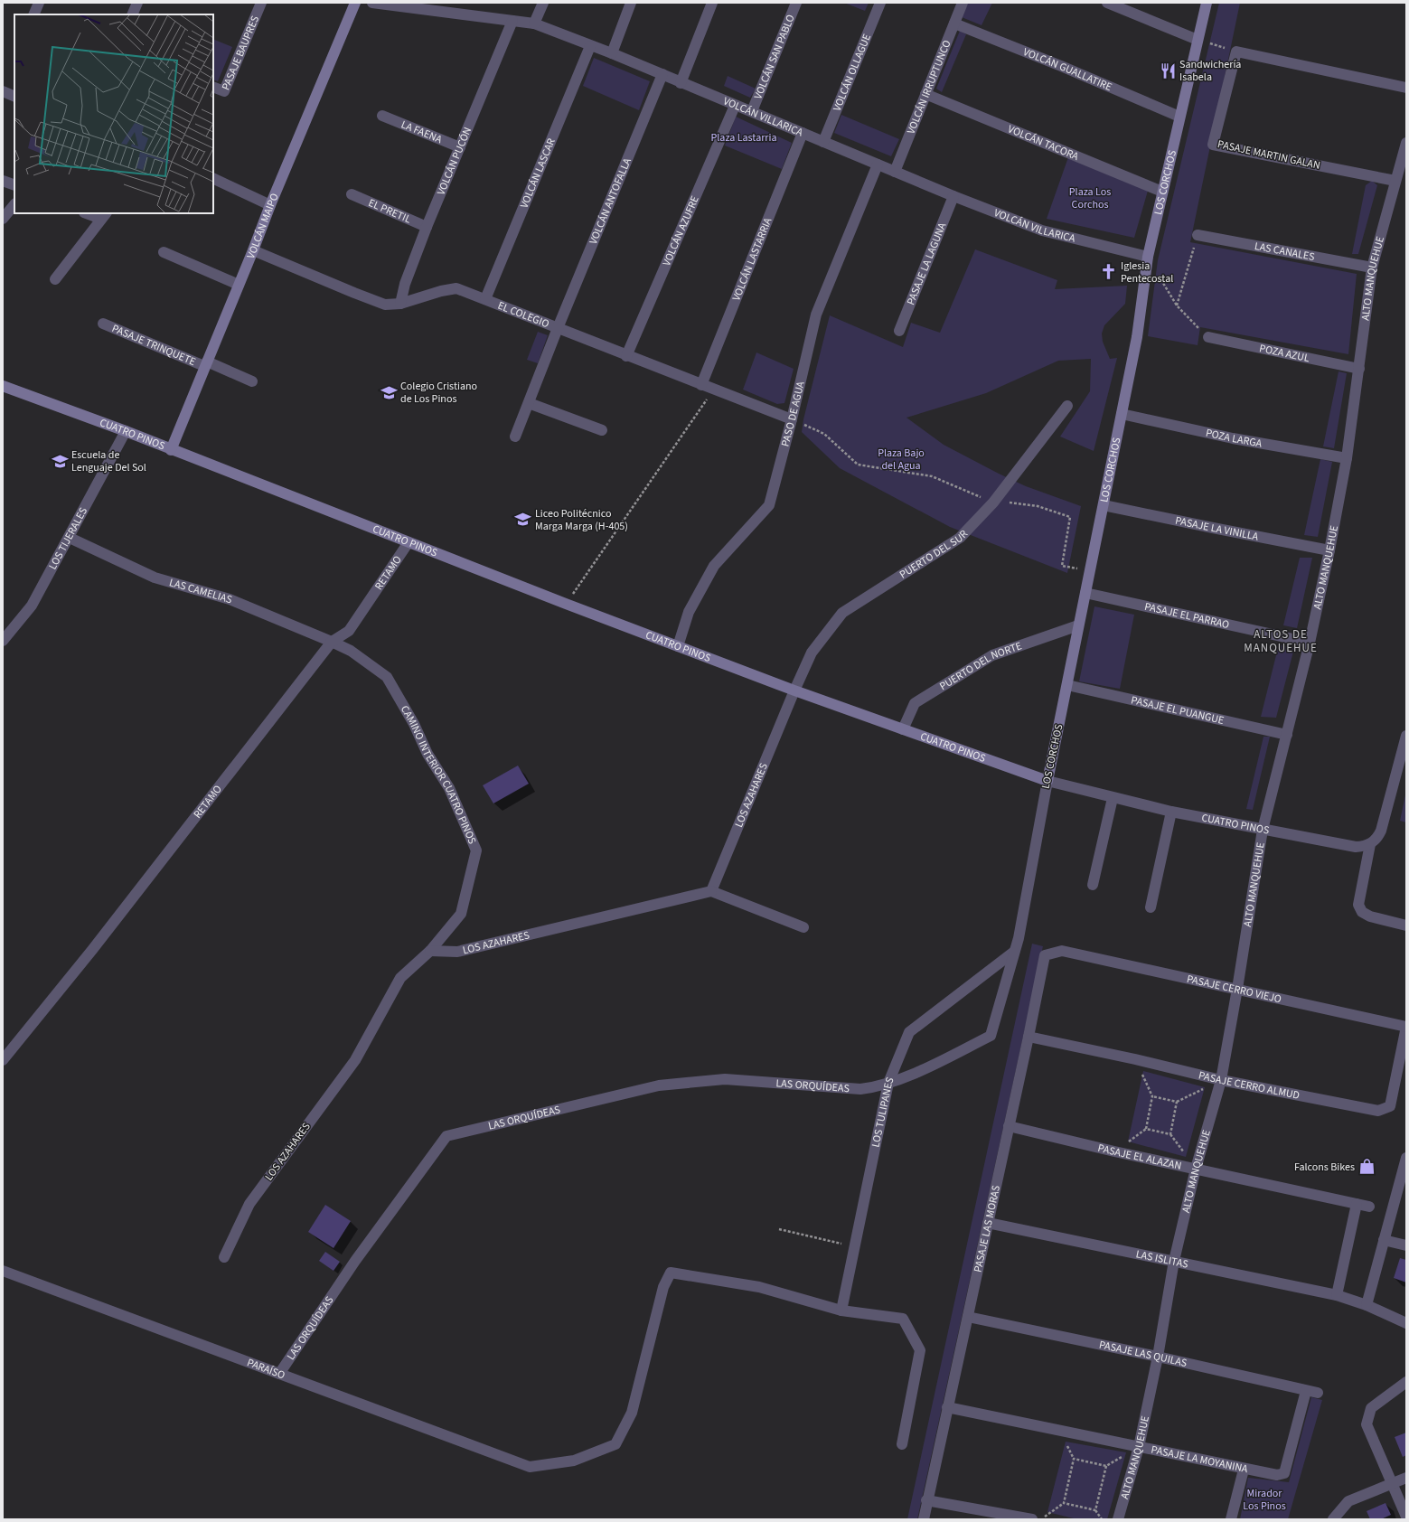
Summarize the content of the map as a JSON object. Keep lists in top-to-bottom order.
{
  "streets": {
    "street": [
      "PASAJE BAUPRES",
      "VOLCÁN SAN PABLO",
      "VOLCÁN GUALLATIRE",
      "VOLCÁN OLLAGUE",
      "VOLCÁN IRRUPTUNCO",
      "VOLCÁN VILLARICA",
      "LA FAENA",
      "VOLCÁN TACORA",
      "PASAJE MARTIN GALAN",
      "VOLCÁN PUCÓN",
      "VOLCÁN LASCAR",
      "LOS CORCHOS",
      "VOLCÁN ANTOFALLA",
      "EL PRETIL",
      "VOLCÁN MAIPO",
      "VOLCÁN AZUFRE",
      "LAS CANALES",
      "VOLCÁN LASTARRIA",
      "PASAJE LA LAGUNA",
      "ALTO MANQUEHUE",
      "EL COLEGIO",
      "PASAJE TRINQUETE",
      "POZA AZUL",
      "PASO DE AGUA",
      "CUATRO PINOS",
      "POZA LARGA",
      "PASAJE LA VINILLA",
      "LOS TIJERALES",
      "PUERTO DEL SUR",
      "RETAMO",
      "LAS CAMELIAS",
      "PASAJE EL PARRAO",
      "PUERTO DEL NORTE",
      "PASAJE EL PUANGUE",
      "CAMINO INTERIOR CUATRO PINOS",
      "LOS AZAHARES",
      "PASAJE CERRO VIEJO",
      "PASAJE CERRO ALMUD",
      "LAS ORQUÍDEAS",
      "LOS TULIPANES",
      "PASAJE EL ALAZAN",
      "PASAJE LAS MORAS",
      "LAS ISLITAS",
      "PASAJE LAS QUILAS",
      "PARAÍSO",
      "PASAJE LA MOYANINA"
    ]
  },
  "crossings": [
    ["VOLCÁN SAN PABLO", "VOLCÁN VILLARICA"],
    ["VOLCÁN GUALLATIRE", "VOLCÁN IRRUPTUNCO"],
    ["VOLCÁN GUALLATIRE", "LOS CORCHOS"],
    ["VOLCÁN OLLAGUE", "VOLCÁN VILLARICA"],
    ["VOLCÁN IRRUPTUNCO", "VOLCÁN VILLARICA"],
    ["VOLCÁN IRRUPTUNCO", "VOLCÁN TACORA"],
    ["VOLCÁN VILLARICA", "VOLCÁN PUCÓN"],
    ["VOLCÁN VILLARICA", "VOLCÁN LASCAR"],
    ["VOLCÁN VILLARICA", "LOS CORCHOS"],
    ["VOLCÁN VILLARICA", "VOLCÁN ANTOFALLA"],
    ["VOLCÁN VILLARICA", "VOLCÁN AZUFRE"],
    ["VOLCÁN VILLARICA", "VOLCÁN LASTARRIA"],
    ["VOLCÁN VILLARICA", "PASAJE LA LAGUNA"],
    ["VOLCÁN VILLARICA", "PASO DE AGUA"],
    ["LA FAENA", "VOLCÁN PUCÓN"],
    ["VOLCÁN TACORA", "LOS CORCHOS"],
    ["PASAJE MARTIN GALAN", "ALTO MANQUEHUE"],
    ["VOLCÁN PUCÓN", "EL PRETIL"],
    ["VOLCÁN PUCÓN", "EL COLEGIO"],
    ["VOLCÁN LASCAR", "EL COLEGIO"],
    ["LOS CORCHOS", "CUATRO PINOS"],
    ["LOS CORCHOS", "POZA LARGA"],
    ["LOS CORCHOS", "PASAJE LA VINILLA"],
    ["LOS CORCHOS", "PASAJE EL PARRAO"],
    ["LOS CORCHOS", "PUERTO DEL NORTE"],
    ["LOS CORCHOS", "PASAJE EL PUANGUE"],
    ["LOS CORCHOS", "LOS TULIPANES"],
    ["VOLCÁN ANTOFALLA", "EL COLEGIO"],
    ["VOLCÁN MAIPO", "EL COLEGIO"],
    ["VOLCÁN MAIPO", "PASAJE TRINQUETE"],
    ["VOLCÁN MAIPO", "CUATRO PINOS"],
    ["VOLCÁN AZUFRE", "EL COLEGIO"],
    ["LAS CANALES", "ALTO MANQUEHUE"],
    ["VOLCÁN LASTARRIA", "EL COLEGIO"],
    ["ALTO MANQUEHUE", "POZA AZUL"],
    ["ALTO MANQUEHUE", "CUATRO PINOS"],
    ["ALTO MANQUEHUE", "POZA LARGA"],
    ["ALTO MANQUEHUE", "PASAJE LA VINILLA"],
    ["ALTO MANQUEHUE", "PASAJE EL PARRAO"],
    ["ALTO MANQUEHUE", "PASAJE EL PUANGUE"],
    ["ALTO MANQUEHUE", "PASAJE CERRO VIEJO"],
    ["ALTO MANQUEHUE", "PASAJE CERRO ALMUD"],
    ["ALTO MANQUEHUE", "PASAJE EL ALAZAN"],
    ["ALTO MANQUEHUE", "LAS ISLITAS"],
    ["ALTO MANQUEHUE", "PASAJE LAS QUILAS"],
    ["ALTO MANQUEHUE", "PASAJE LA MOYANINA"],
    ["EL COLEGIO", "PASO DE AGUA"],
    ["PASO DE AGUA", "CUATRO PINOS"],
    ["CUATRO PINOS", "LOS TIJERALES"],
    ["CUATRO PINOS", "PUERTO DEL SUR"],
    ["CUATRO PINOS", "RETAMO"],
    ["CUATRO PINOS", "PUERTO DEL NORTE"],
    ["CUATRO PINOS", "LOS AZAHARES"],
    ["LOS TIJERALES", "LAS CAMELIAS"],
    ["PUERTO DEL SUR", "LOS AZAHARES"],
    ["RETAMO", "LAS CAMELIAS"],
    ["RETAMO", "CAMINO INTERIOR CUATRO PINOS"],
    ["LAS CAMELIAS", "CAMINO INTERIOR CUATRO PINOS"],
    ["CAMINO INTERIOR CUATRO PINOS", "LOS AZAHARES"],
    ["PASAJE CERRO VIEJO", "PASAJE CERRO ALMUD"],
    ["PASAJE CERRO VIEJO", "PASAJE LAS MORAS"],
    ["PASAJE CERRO ALMUD", "PASAJE LAS MORAS"],
    ["LAS ORQUÍDEAS", "LOS TULIPANES"],
    ["LAS ORQUÍDEAS", "PARAÍSO"],
    ["LOS TULIPANES", "PARAÍSO"],
    ["PASAJE EL ALAZAN", "PASAJE LAS MORAS"],
    ["PASAJE LAS MORAS", "LAS ISLITAS"],
    ["PASAJE LAS MORAS", "PASAJE LAS QUILAS"],
    ["PASAJE LAS MORAS", "PASAJE LA MOYANINA"],
    ["PASAJE LAS QUILAS", "PASAJE LA MOYANINA"]
  ],
  "districts": ["ALTOS DE MANQUEHUE"],
  "parks": [
    "Plaza Lastarria",
    "Plaza Los Corchos",
    "Plaza Bajo del Agua",
    "Mirador Los Pinos"
  ],
  "places": {
    "restaurant": ["Sandwichería Isabela"],
    "church": ["Iglesia Pentecostal"],
    "school or university": ["Colegio Cristiano de Los Pinos", "Escuela de Lenguaje Del Sol", "Liceo Politécnico Marga Marga (H-405)"],
    "shop": ["Falcons Bikes"]
  }
}
